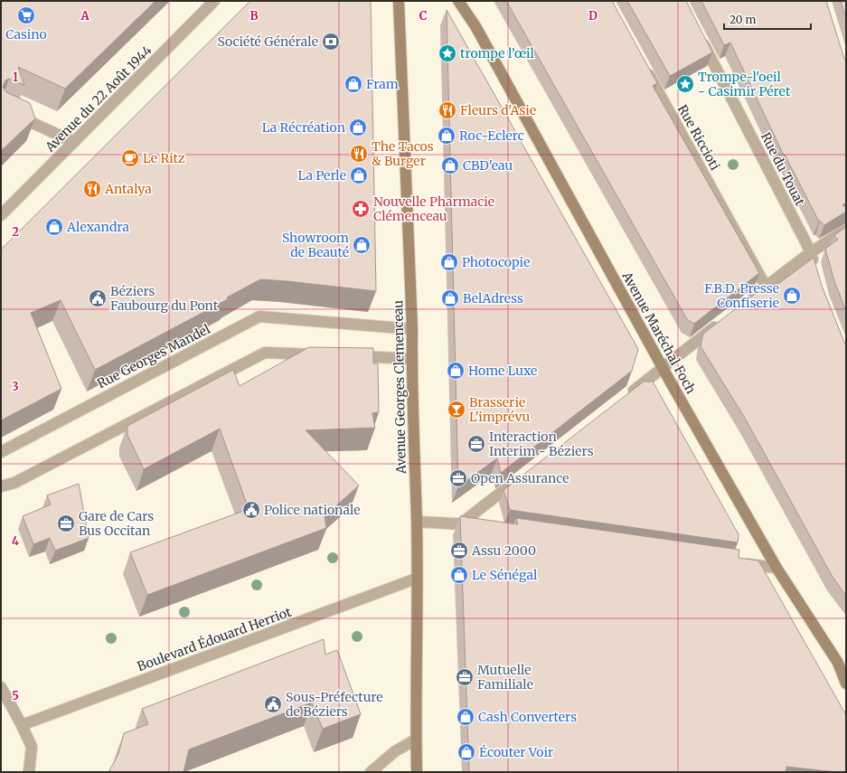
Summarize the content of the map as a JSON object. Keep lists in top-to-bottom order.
{
  "streets": {
    "main road": ["Avenue Maréchal Foch", "Avenue Georges Clemenceau"],
    "street": [
      "Avenue du 22 Août 1944",
      "Rue Riccioti",
      "Rue du Touat",
      "Rue Georges Mandel",
      "Boulevard Édouard Herriot"
    ]
  },
  "crossings": [
    ["Rue Georges Mandel", "Avenue Georges Clemenceau"],
    ["Avenue Georges Clemenceau", "Boulevard Édouard Herriot"]
  ],
  "places": {
    "supermarket": ["Casino"],
    "bank": ["Société Générale"],
    "place": ["trompe l’œil", "Trompe-l'oeil - Casimir Péret"],
    "shop": [
      "Fram",
      "La Récréation",
      "Roc-Eclerc",
      "CBD'eau",
      "La Perle",
      "Alexandra",
      "Showroom de Beauté",
      "Photocopie",
      "F.B.D. Presse Confiserie",
      "BelAdress",
      "Home Luxe",
      "Le Sénégal",
      "Cash Converters",
      "Écouter Voir"
    ],
    "restaurant": ["Fleurs d'Asie", "The Tacos & Burger", "Antalya"],
    "cafe": ["Le Ritz"],
    "pharmacy": ["Nouvelle Pharmacie Clémenceau"],
    "public building": ["Béziers Faubourg du Pont", "Police nationale", "Sous-Préfecture de Béziers"],
    "bar": ["Brasserie L'imprévu"],
    "office": [
      "Interaction Interim - Béziers",
      "Open Assurance",
      "Gare de Cars Bus Occitan",
      "Assu 2000",
      "Mutuelle Familiale"
    ]
  },
  "scale_bar": "20 m",
  "grid": {
    "columns": [
      "A",
      "B",
      "C",
      "D"
    ],
    "rows": [
      "1",
      "2",
      "3",
      "4",
      "5"
    ]
  }
}
